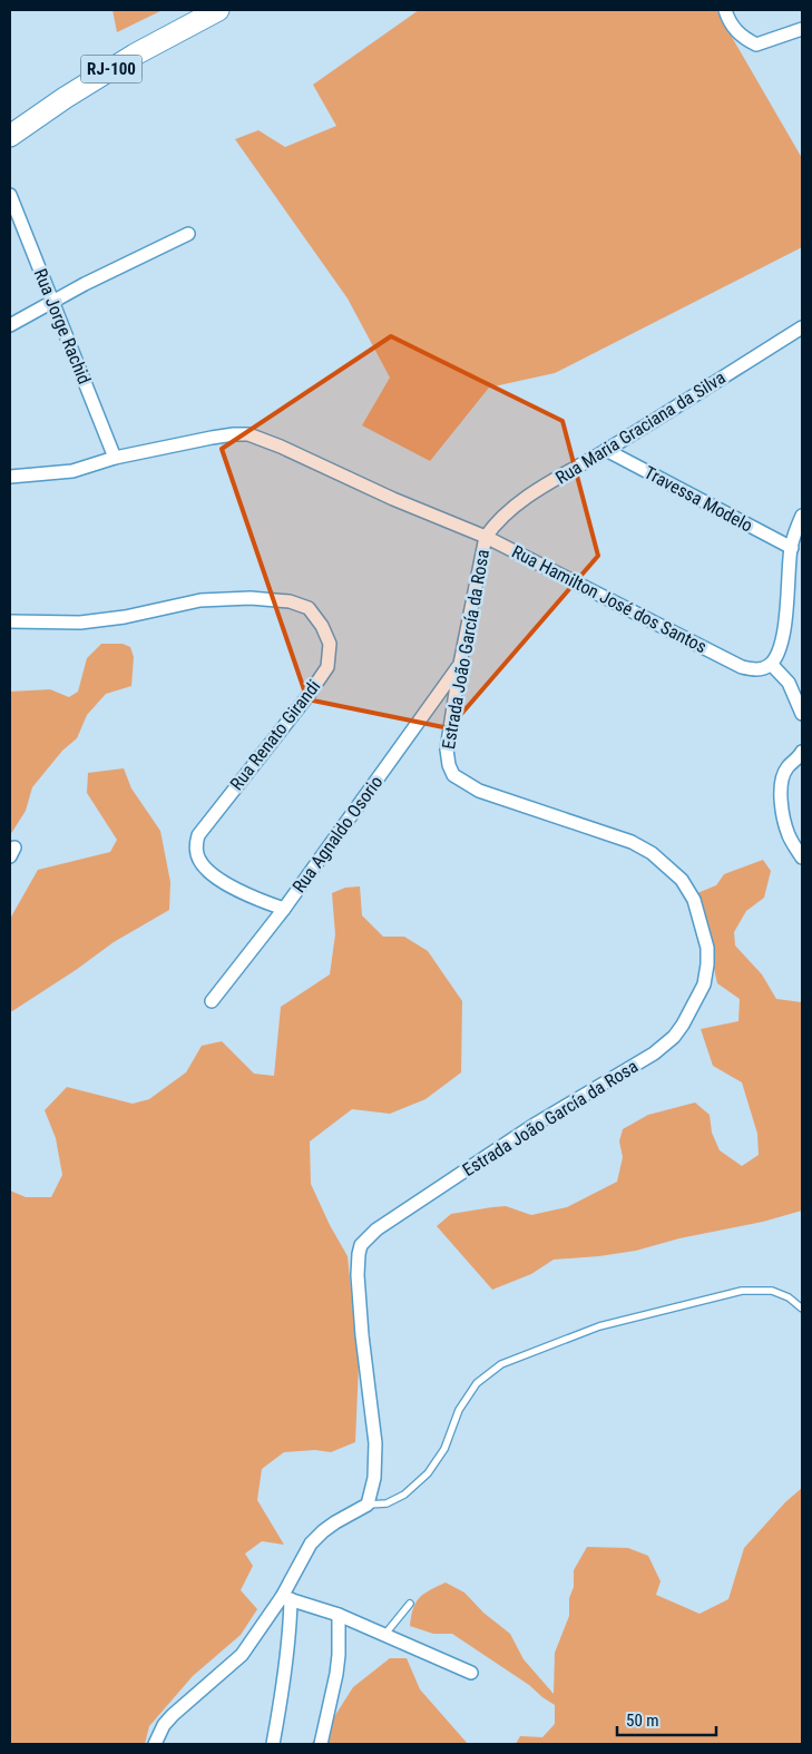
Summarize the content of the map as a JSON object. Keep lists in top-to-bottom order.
{
  "streets": {
    "main road": ["RJ-100"],
    "street": [
      "Rua Jorge Rachid",
      "Rua Maria Graciana da Silva",
      "Travessa Modelo",
      "Rua Hamilton José dos Santos",
      "Estrada João García da Rosa",
      "Rua Renato Girandi",
      "Rua Agnaldo Osorio"
    ]
  },
  "crossings": [
    ["Rua Jorge Rachid", "Rua Hamilton José dos Santos"],
    ["Rua Maria Graciana da Silva", "Travessa Modelo"],
    ["Rua Maria Graciana da Silva", "Rua Hamilton José dos Santos"],
    ["Rua Maria Graciana da Silva", "Estrada João García da Rosa"],
    ["Rua Hamilton José dos Santos", "Estrada João García da Rosa"],
    ["Estrada João García da Rosa", "Rua Agnaldo Osorio"],
    ["Rua Renato Girandi", "Rua Agnaldo Osorio"]
  ],
  "scale_bar": "50 m"
}
